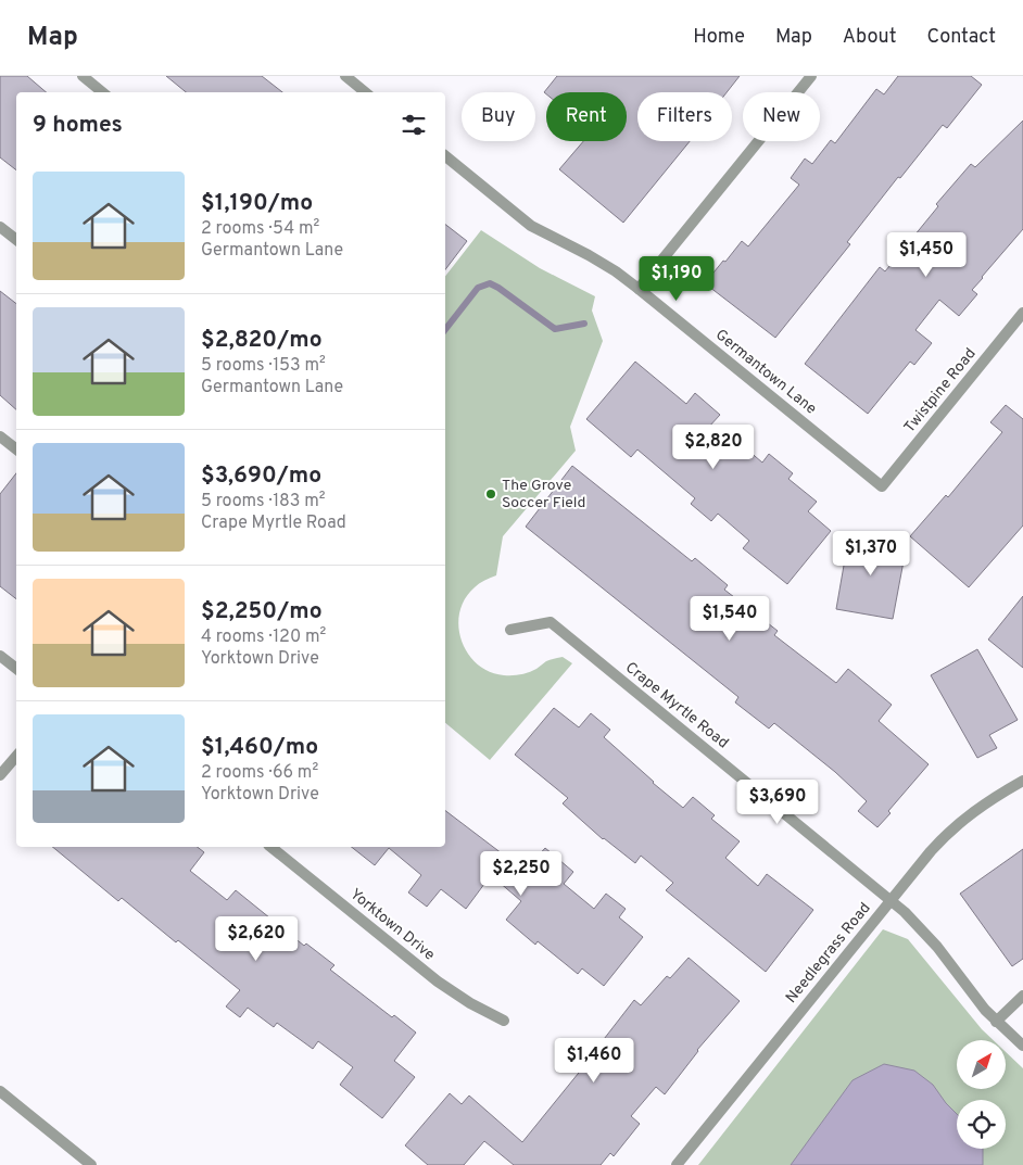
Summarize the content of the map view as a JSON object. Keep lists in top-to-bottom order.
{
  "streets": {
    "street": [
      "Germantown Lane",
      "Twistpine Road",
      "Crape Myrtle Road",
      "Yorktown Drive",
      "Needlegrass Road"
    ]
  },
  "crossings": [
    ["Germantown Lane", "Twistpine Road"],
    ["Crape Myrtle Road", "Needlegrass Road"]
  ],
  "places": ["The Grove Soccer Field"],
  "north": "top right",
  "page": {
    "header": "Map",
    "nav": [
      "Home",
      "Map",
      "About",
      "Contact"
    ],
    "chip": [
      "Buy",
      "Rent",
      "Filters",
      "New"
    ],
    "heading": "9 homes",
    "list": [
      {
        "name": "$1,190/mo",
        "note": "2 rooms · 54 m² · Germantown Lane"
      },
      {
        "name": "$2,820/mo",
        "note": "5 rooms · 153 m² · Germantown Lane"
      },
      {
        "name": "$3,690/mo",
        "note": "5 rooms · 183 m² · Crape Myrtle Road"
      },
      {
        "name": "$2,250/mo",
        "note": "4 rooms · 120 m² · Yorktown Drive"
      },
      {
        "name": "$1,460/mo",
        "note": "2 rooms · 66 m² · Yorktown Drive"
      }
    ],
    "price": [
      "$1,450",
      "$1,190",
      "$2,820",
      "$1,370",
      "$1,540",
      "$3,690",
      "$2,250",
      "$2,620",
      "$1,460"
    ]
  }
}
